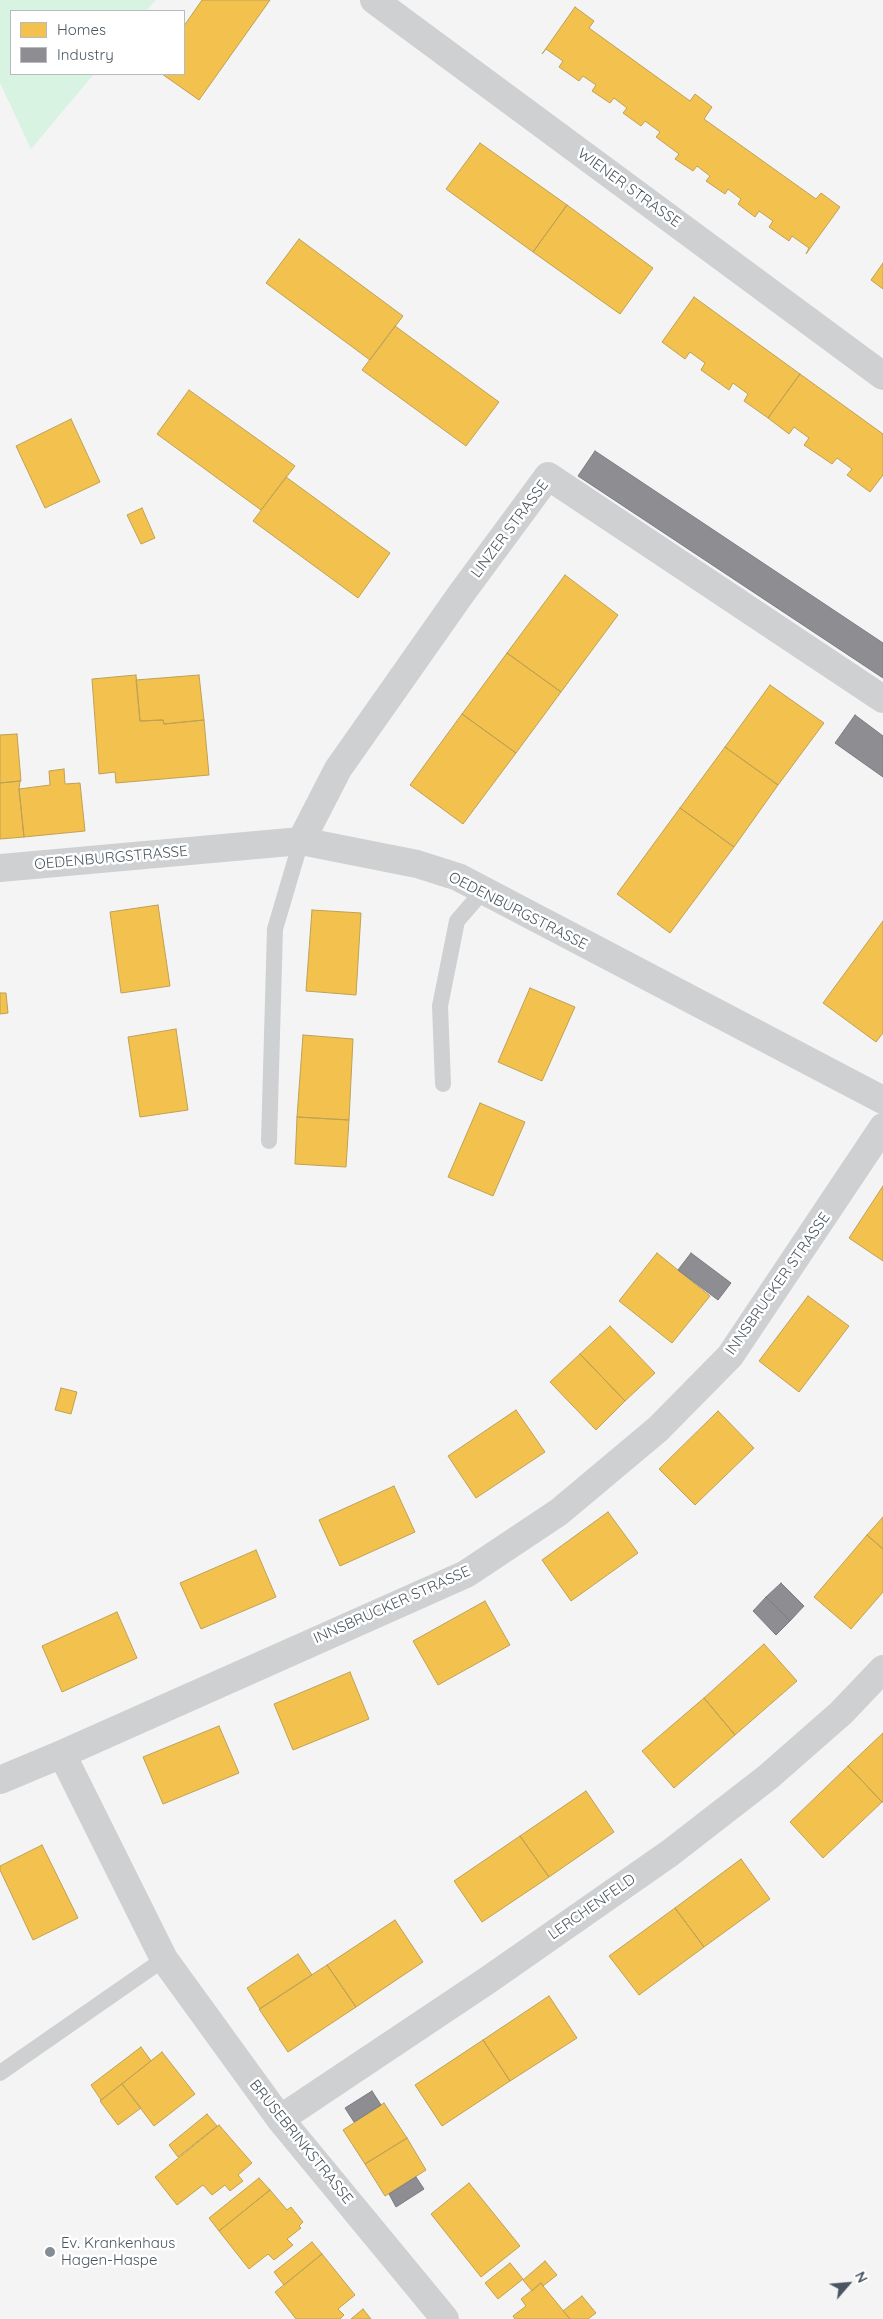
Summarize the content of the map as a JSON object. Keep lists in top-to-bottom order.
{
  "streets": {
    "street": [
      "WIENER STRASSE",
      "LINZER STRASSE",
      "OEDENBURGSTRASSE",
      "INNSBRUCKER STRASSE",
      "LERCHENFELD",
      "BRUSEBRINKSTRASSE"
    ]
  },
  "crossings": [
    ["LINZER STRASSE", "OEDENBURGSTRASSE"],
    ["INNSBRUCKER STRASSE", "BRUSEBRINKSTRASSE"],
    ["LERCHENFELD", "BRUSEBRINKSTRASSE"]
  ],
  "places": ["Ev. Krankenhaus Hagen-Haspe"],
  "legend": ["Homes", "Industry"],
  "north": "top right"
}
